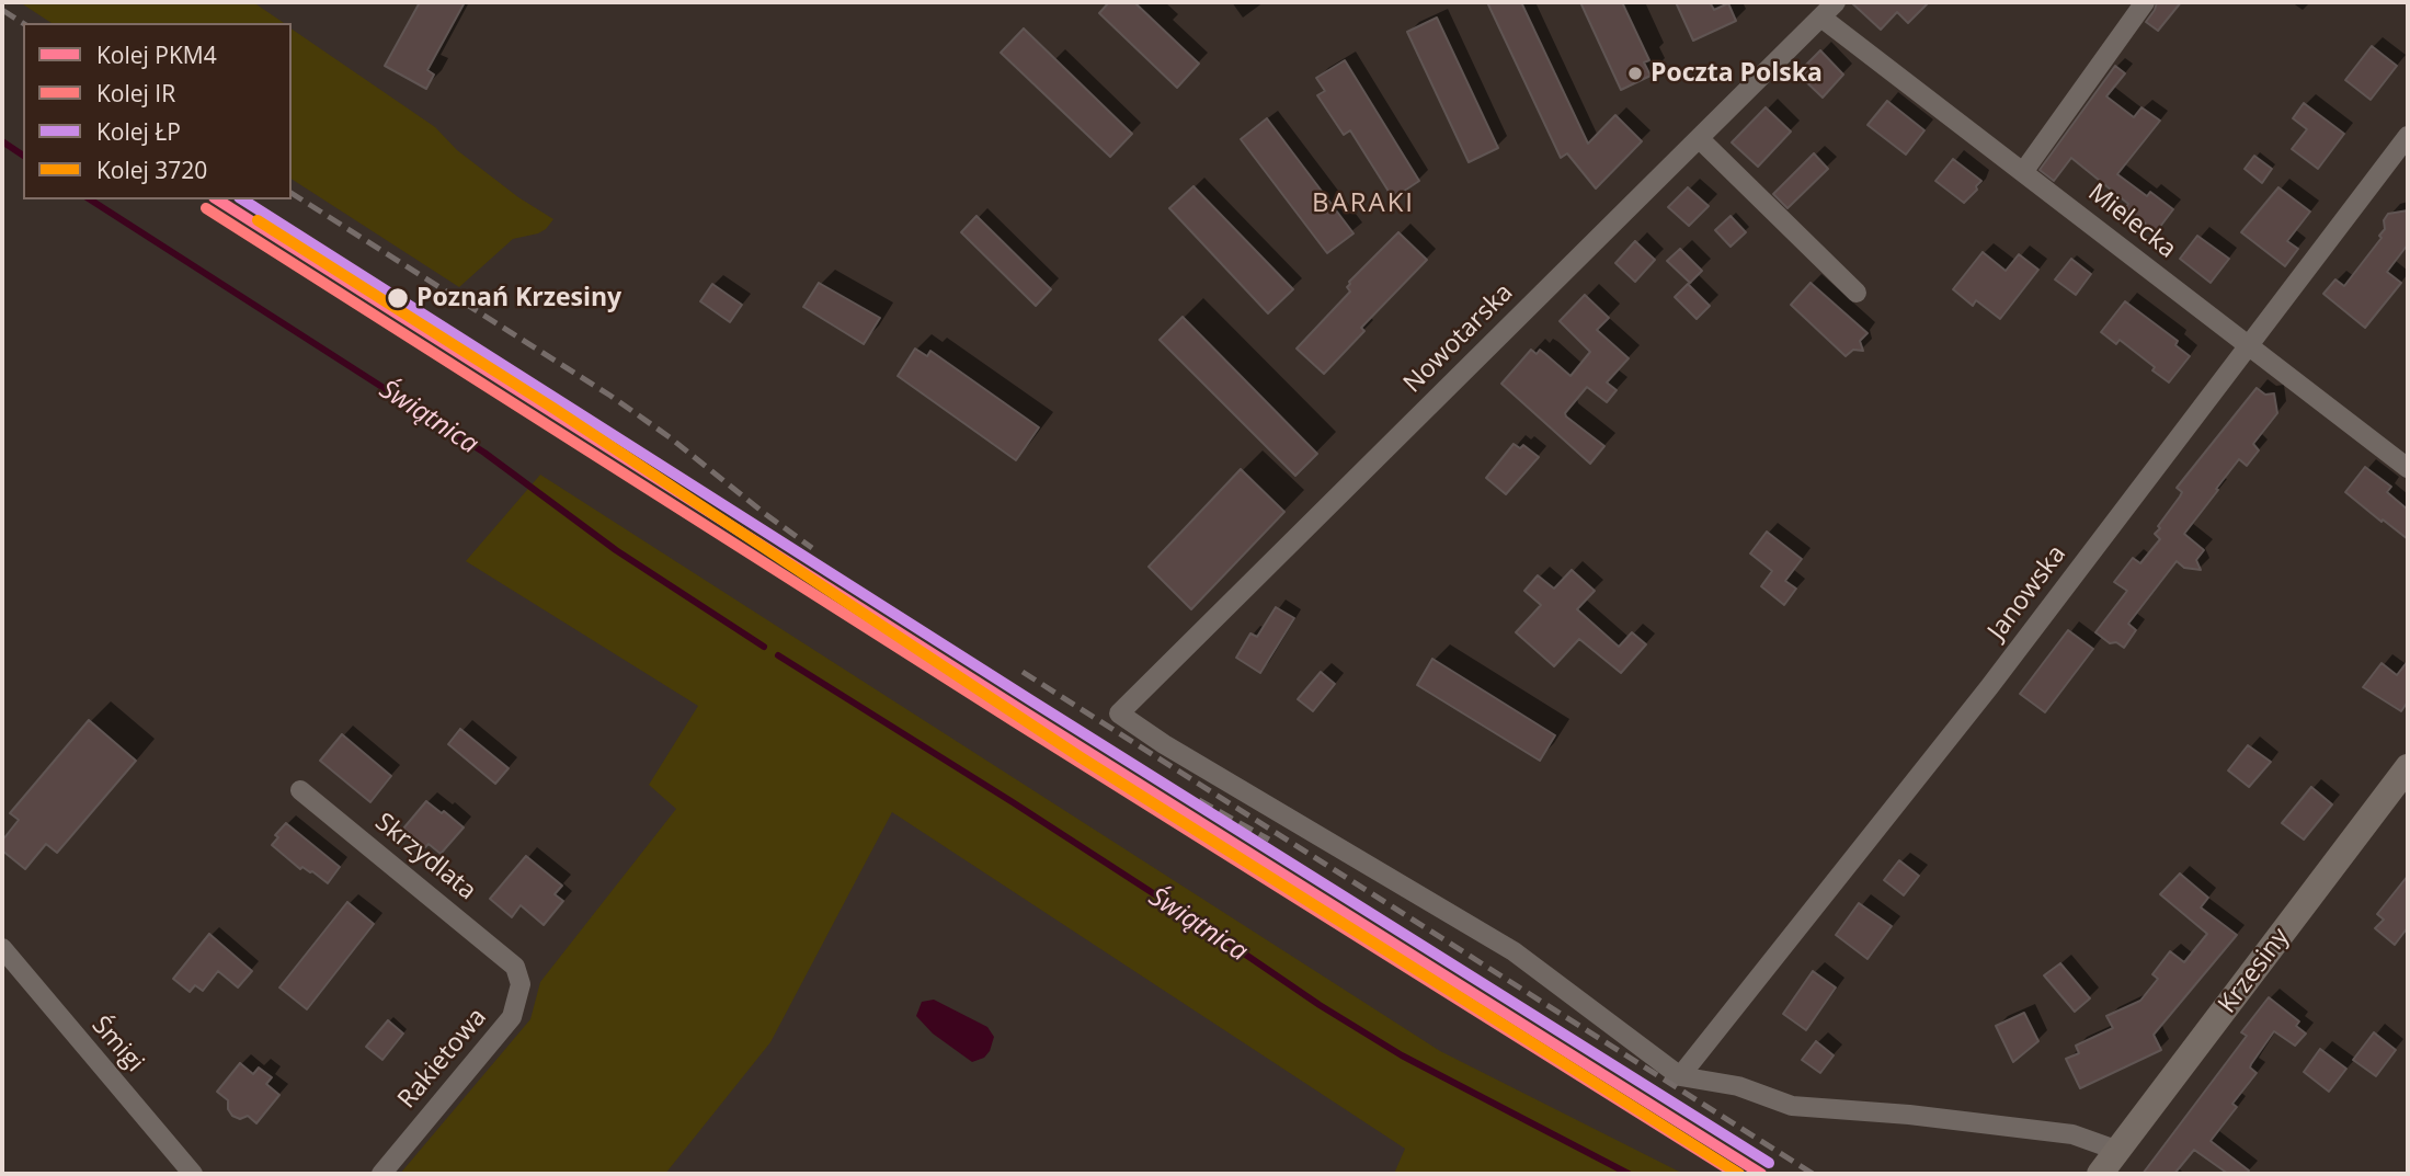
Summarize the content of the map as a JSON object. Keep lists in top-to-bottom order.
{
  "streets": {
    "street": [
      "Mielecka",
      "Nowotarska",
      "Janowska",
      "Skrzydlata",
      "Krzesiny",
      "Śmigi",
      "Rakietowa"
    ]
  },
  "crossings": [
    ["Mielecka", "Nowotarska"],
    ["Mielecka", "Janowska"],
    ["Nowotarska", "Janowska"],
    ["Skrzydlata", "Rakietowa"]
  ],
  "districts": ["BARAKI"],
  "water": ["Świątnica"],
  "places": ["Poczta Polska", "Poznań Krzesiny"],
  "lines": [
    "rail line PKM4",
    "rail line ŁP",
    "rail line IR",
    "rail line 3720"
  ],
  "legend": [
    "Kolej PKM4",
    "Kolej IR",
    "Kolej ŁP",
    "Kolej 3720"
  ]
}
